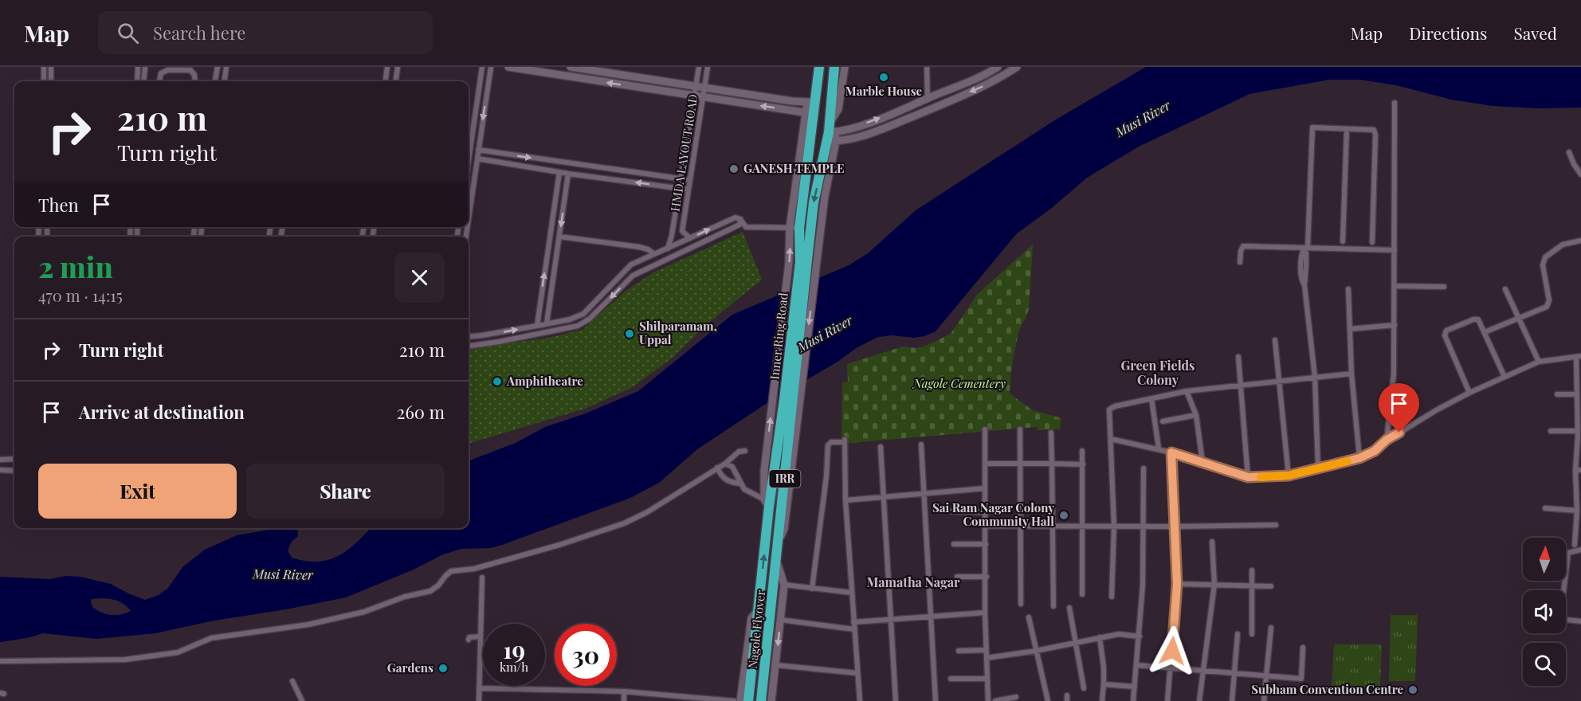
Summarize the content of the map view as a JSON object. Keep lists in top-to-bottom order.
{
  "streets": {
    "highway": ["Inner Ring Road", "IRR", "Nagole Flyover"],
    "street": ["HMDA LAYOUT ROAD"]
  },
  "crossings": [
    ["Inner Ring Road", "Nagole Flyover"]
  ],
  "districts": ["Green Fields Colony", "Mamatha Nagar"],
  "water": ["Musi River"],
  "parks": ["Nagole Cementery"],
  "places": [
    "Marble House",
    "GANESH TEMPLE",
    "Shilparamam, Uppal",
    "Amphitheatre",
    "Sai Ram Nagar Colony Community Hall",
    "Gardens",
    "Subham Convention Centre"
  ],
  "north": "top",
  "page": {
    "header": "Map",
    "search": "Search here",
    "nav": ["Map", "Directions", "Saved"],
    "turn": ["210 m", "Turn right"],
    "then": "Then",
    "heading": ["2 min", "470 m · 14:15"],
    "list": [
      {
        "name": "Turn right",
        "value": "210 m"
      },
      {
        "name": "Arrive at destination",
        "value": "260 m"
      }
    ],
    "buttons": ["Exit", "Share"],
    "speed": "19 km/h",
    "limit": "30"
  }
}
